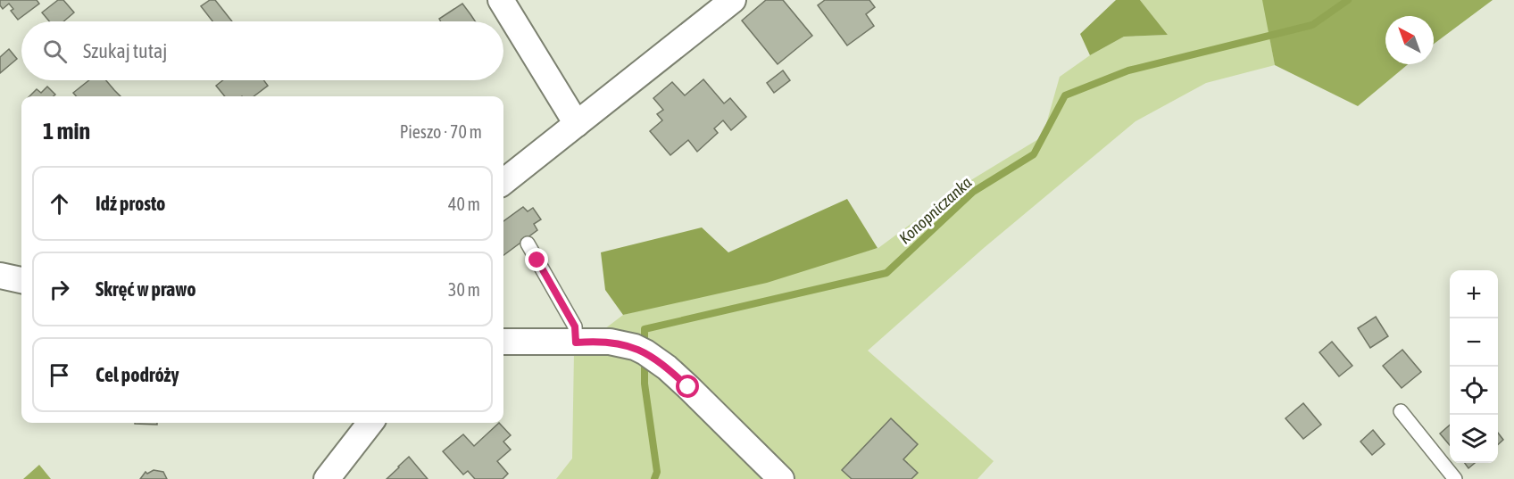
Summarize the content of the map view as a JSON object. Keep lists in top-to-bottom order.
{
  "water": ["Konopniczanka"],
  "north": "top left",
  "page": {
    "search": "Szukaj tutaj",
    "heading": ["1 min", "Pieszo · 70 m"],
    "list": [
      ["Idź prosto", "40 m"],
      ["Skręć w prawo", "30 m"],
      "Cel podróży"
    ],
    "map_buttons": ["+", "−"]
  }
}
